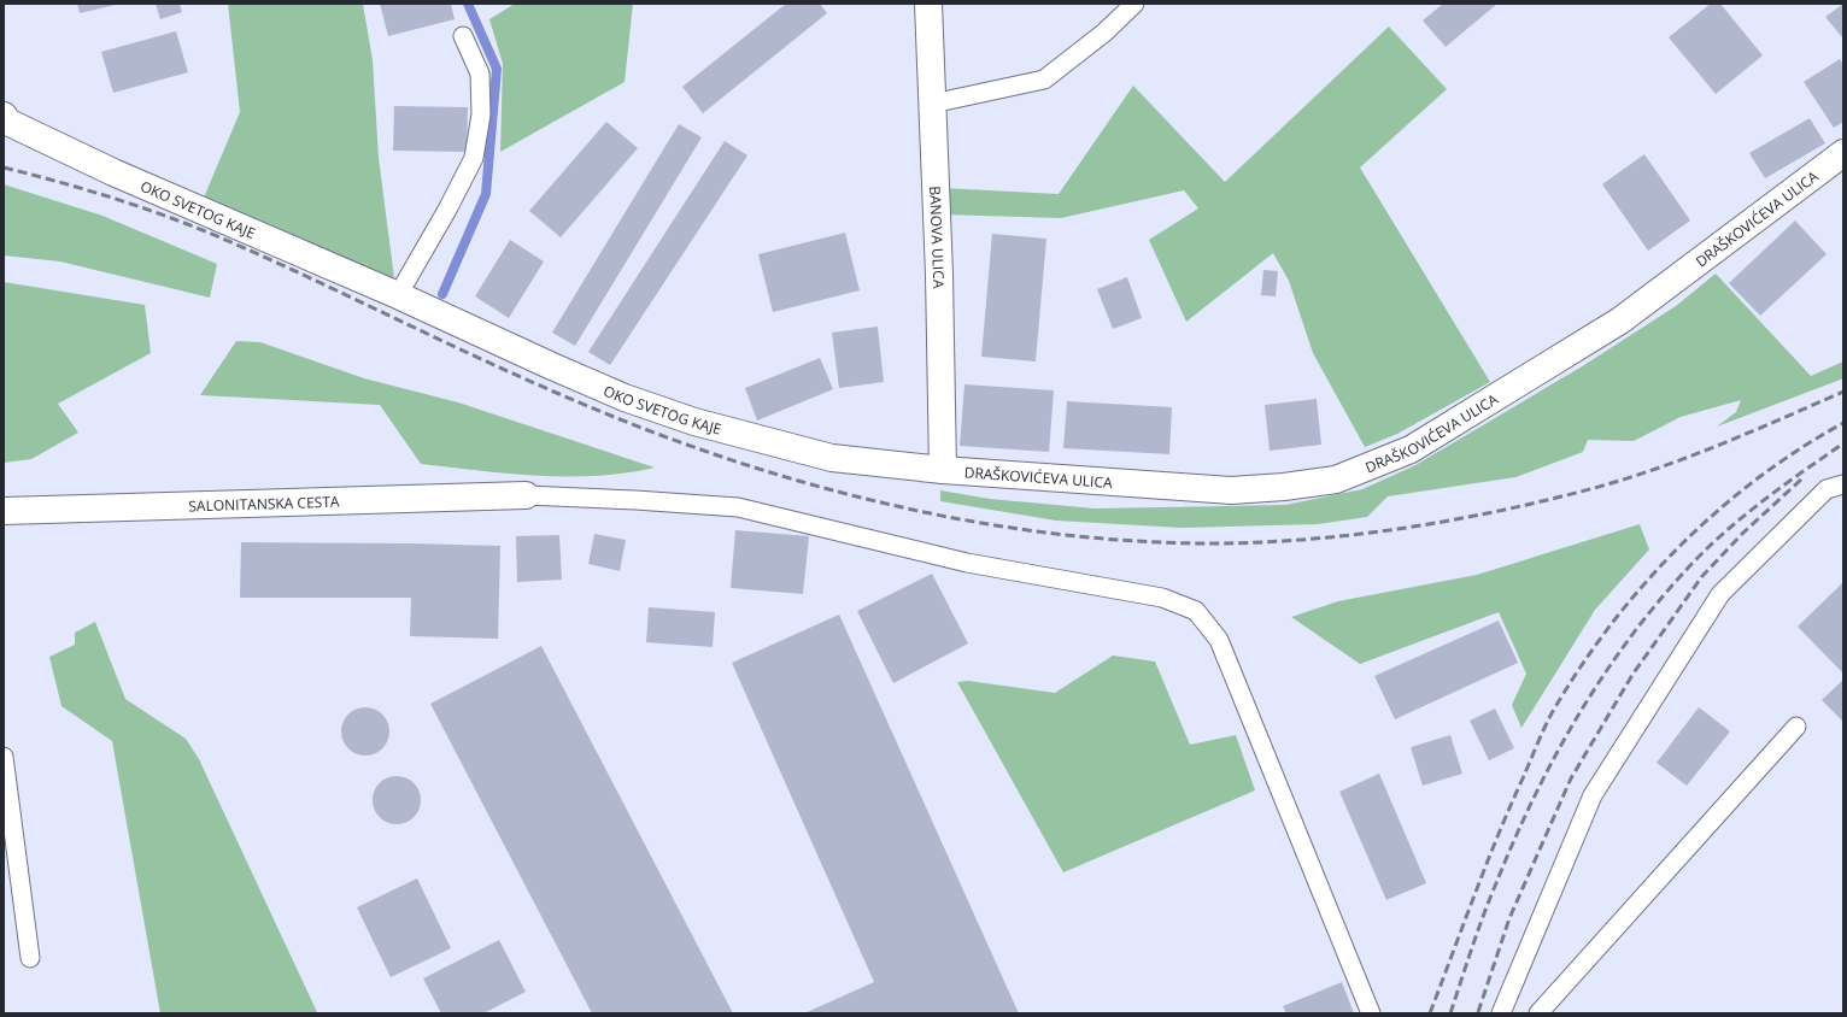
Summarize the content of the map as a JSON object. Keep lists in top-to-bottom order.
{
  "streets": {
    "street": [
      "OKO SVETOG KAJE",
      "DRAŠKOVIĆEVA ULICA",
      "BANOVA ULICA",
      "SALONITANSKA CESTA"
    ]
  },
  "crossings": [
    ["OKO SVETOG KAJE", "DRAŠKOVIĆEVA ULICA"],
    ["OKO SVETOG KAJE", "BANOVA ULICA"],
    ["DRAŠKOVIĆEVA ULICA", "BANOVA ULICA"]
  ]
}
